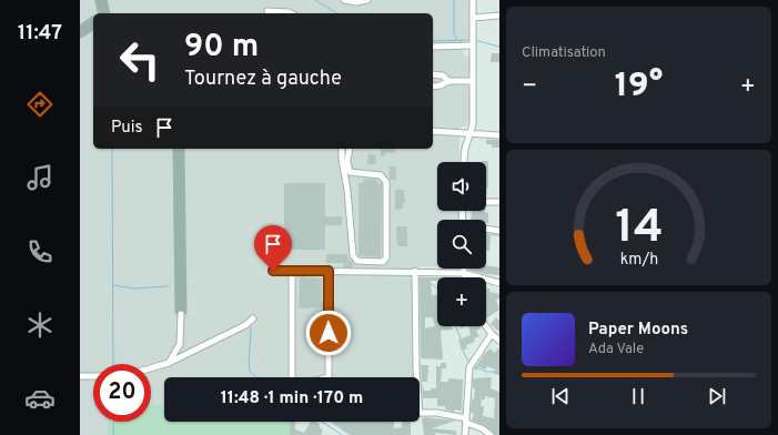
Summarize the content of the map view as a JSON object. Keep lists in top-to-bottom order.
{
  "page": {
    "tabs": "11:47",
    "tile": "Climatisation",
    "turn": ["90 m", "Tournez à gauche"],
    "heat": ["−", "19°", "+"],
    "then": "Puis",
    "map_buttons": "+",
    "song": ["Paper Moons", "Ada Vale"],
    "limit": "20",
    "trip": "11:48 · 1 min · 170 m",
    "gauge": ["14", "km/h"]
  }
}
